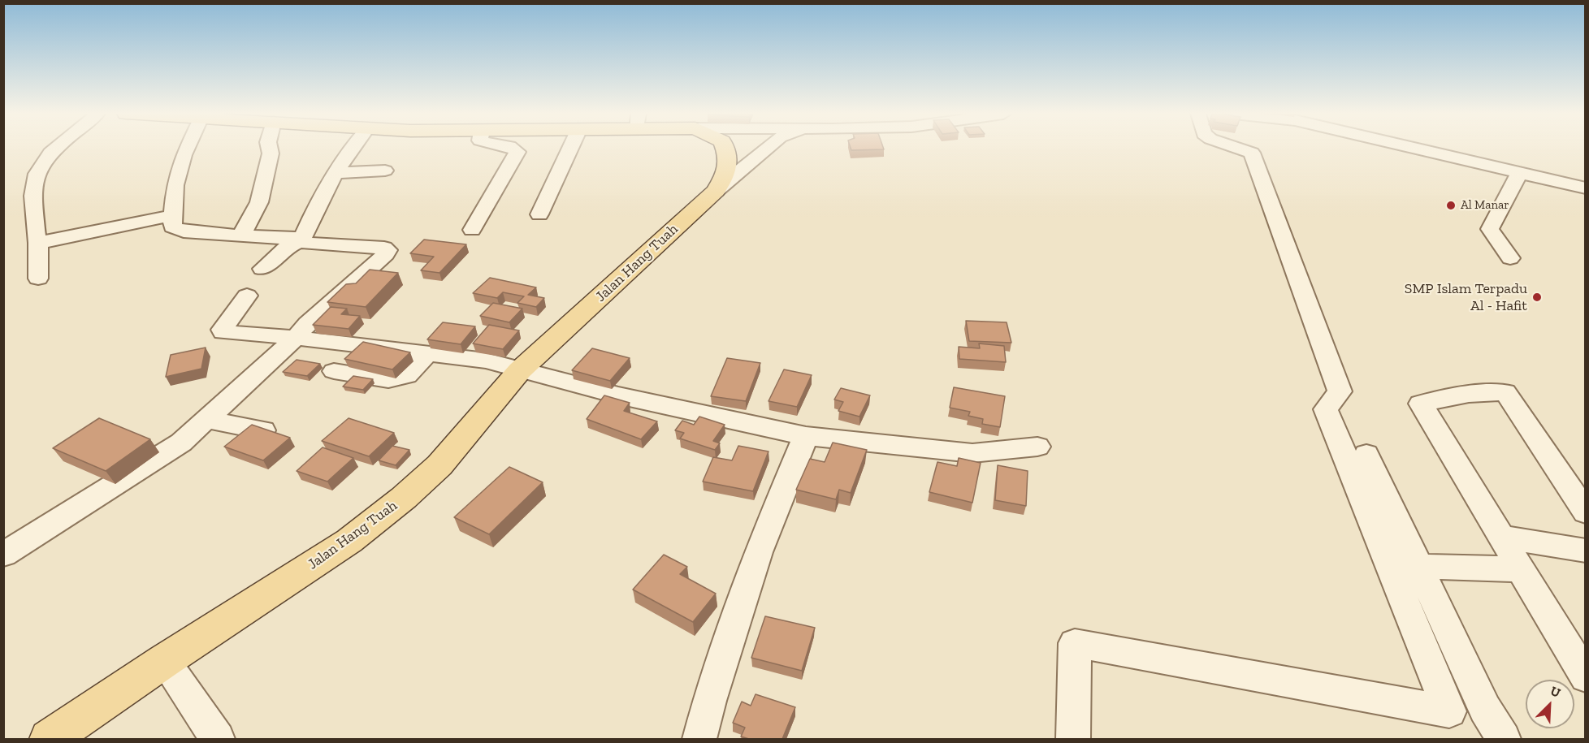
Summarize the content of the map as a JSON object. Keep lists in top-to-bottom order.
{
  "streets": {
    "main road": ["Jalan Hang Tuah"]
  },
  "places": ["Al Manar", "SMP Islam Terpadu Al - Hafit"],
  "north": "top right"
}
